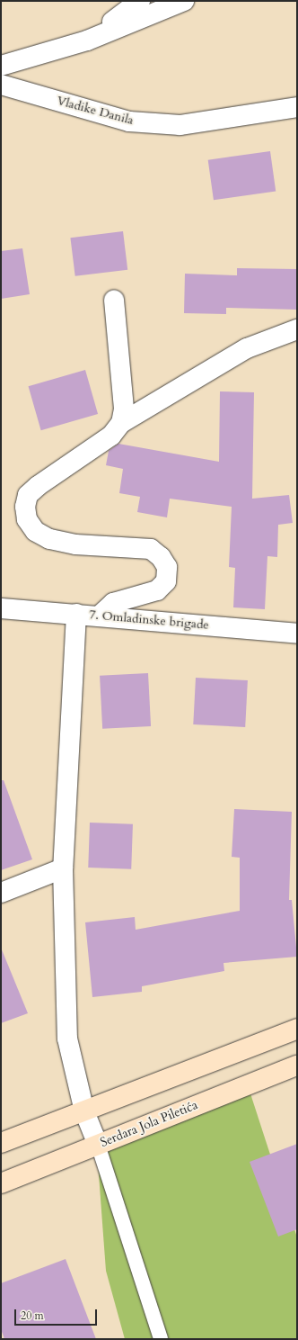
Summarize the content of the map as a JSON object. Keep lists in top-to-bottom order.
{
  "streets": {
    "main road": ["Serdara Jola Piletića"],
    "street": ["Vladike Danila", "7. Omladinske brigade"]
  },
  "scale_bar": "20 m"
}
